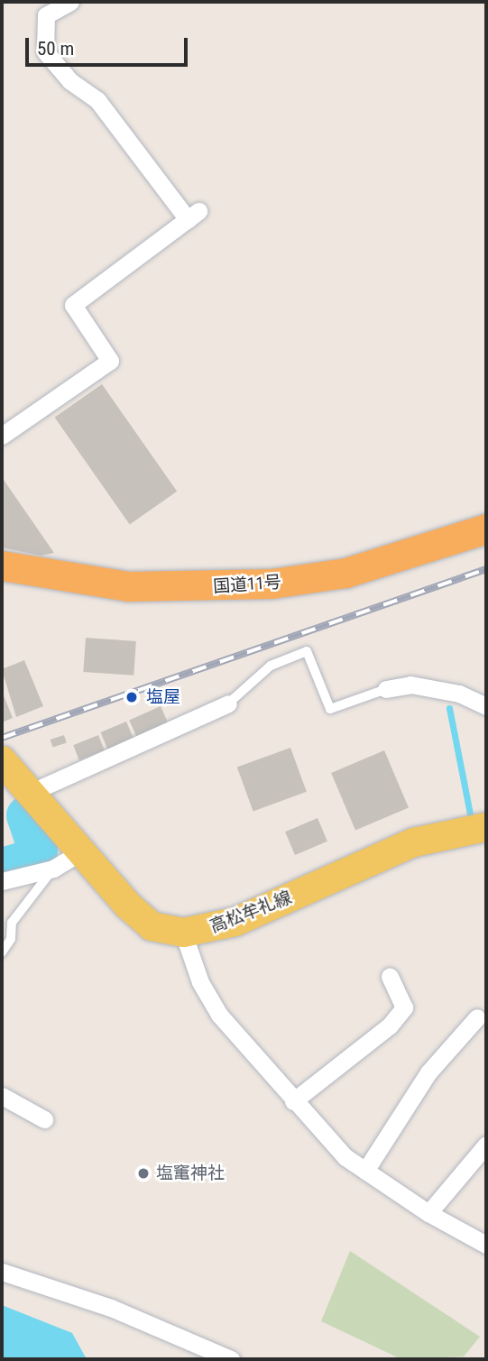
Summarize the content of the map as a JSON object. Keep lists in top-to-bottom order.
{
  "streets": {
    "highway": ["国道11号"],
    "main road": ["高松牟礼線"]
  },
  "places": ["塩屋", "塩竃神社"],
  "scale_bar": "50 m"
}
